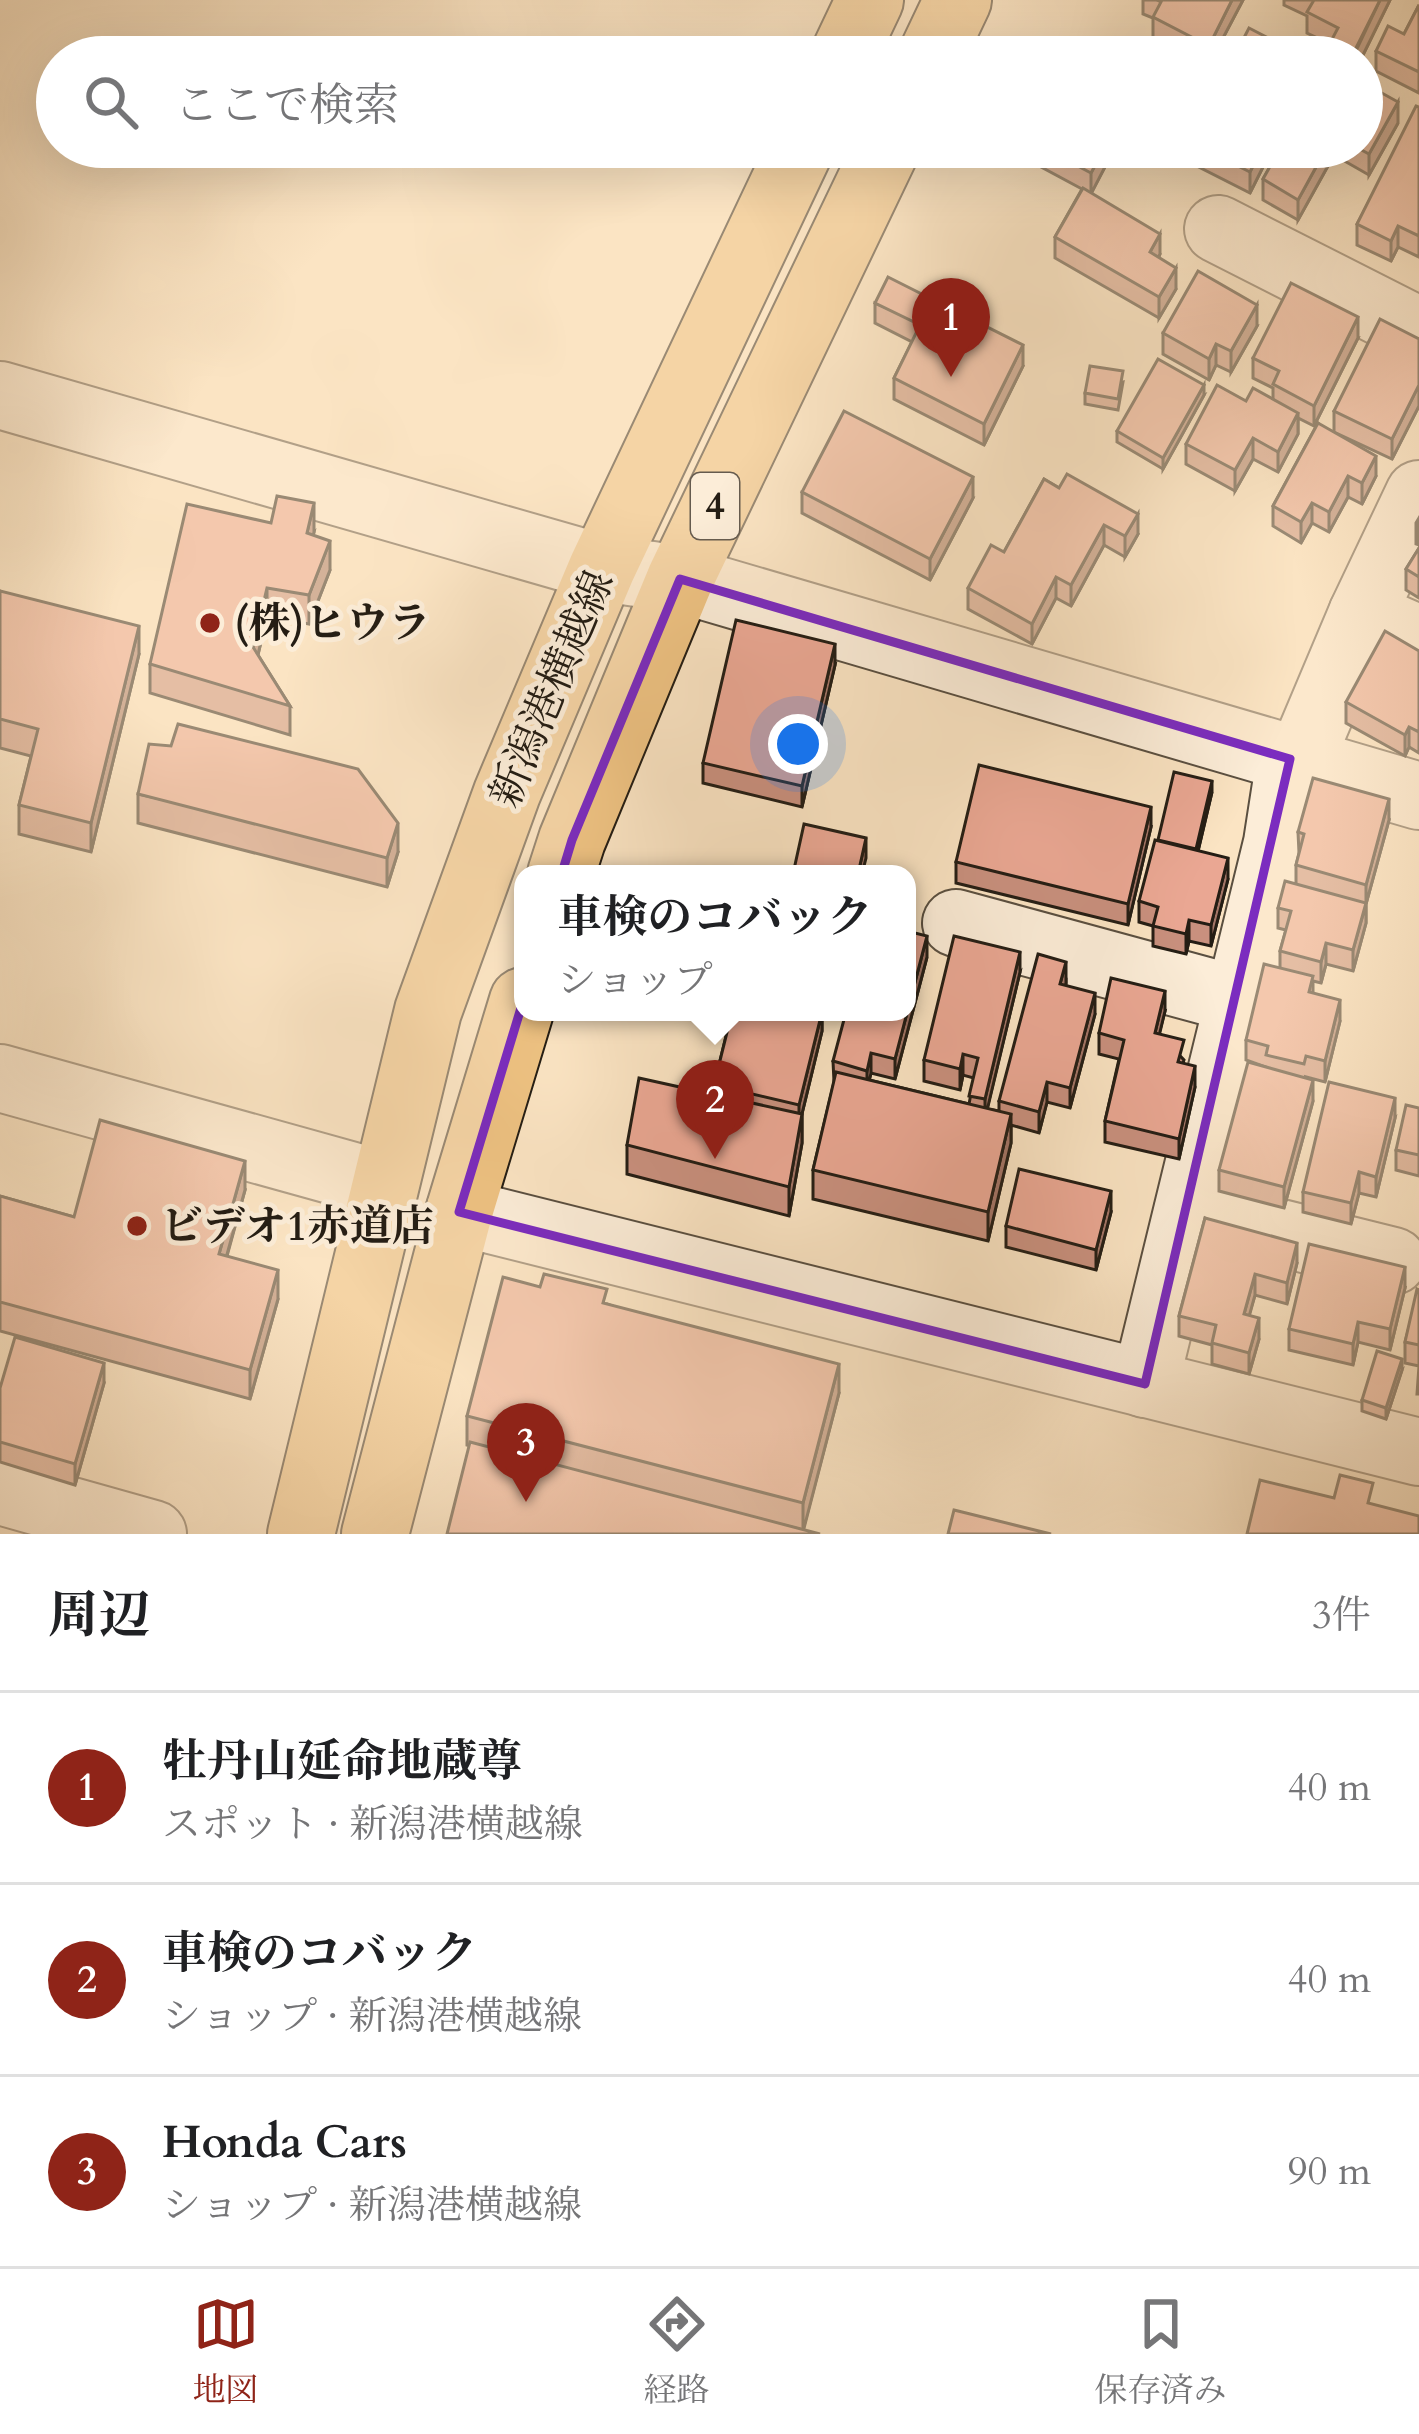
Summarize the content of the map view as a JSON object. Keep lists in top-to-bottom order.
{
  "streets": {
    "main road": ["4", "新潟港横越線"]
  },
  "places": ["(株)ヒウラ", "ビデオ1赤道店"],
  "page": {
    "search": "ここで検索",
    "pins": ["1", "2", "3"],
    "popup": ["車検のコバック", "ショップ"],
    "heading": ["周辺", "3件"],
    "list": [
      {
        "mark": "1",
        "name": "牡丹山延命地蔵尊",
        "note": "スポット · 新潟港横越線",
        "value": "40 m"
      },
      {
        "mark": "2",
        "name": "車検のコバック",
        "note": "ショップ · 新潟港横越線",
        "value": "40 m"
      },
      {
        "mark": "3",
        "name": "Honda Cars",
        "note": "ショップ · 新潟港横越線",
        "value": "90 m"
      }
    ],
    "nav": ["地図", "経路", "保存済み"]
  }
}
